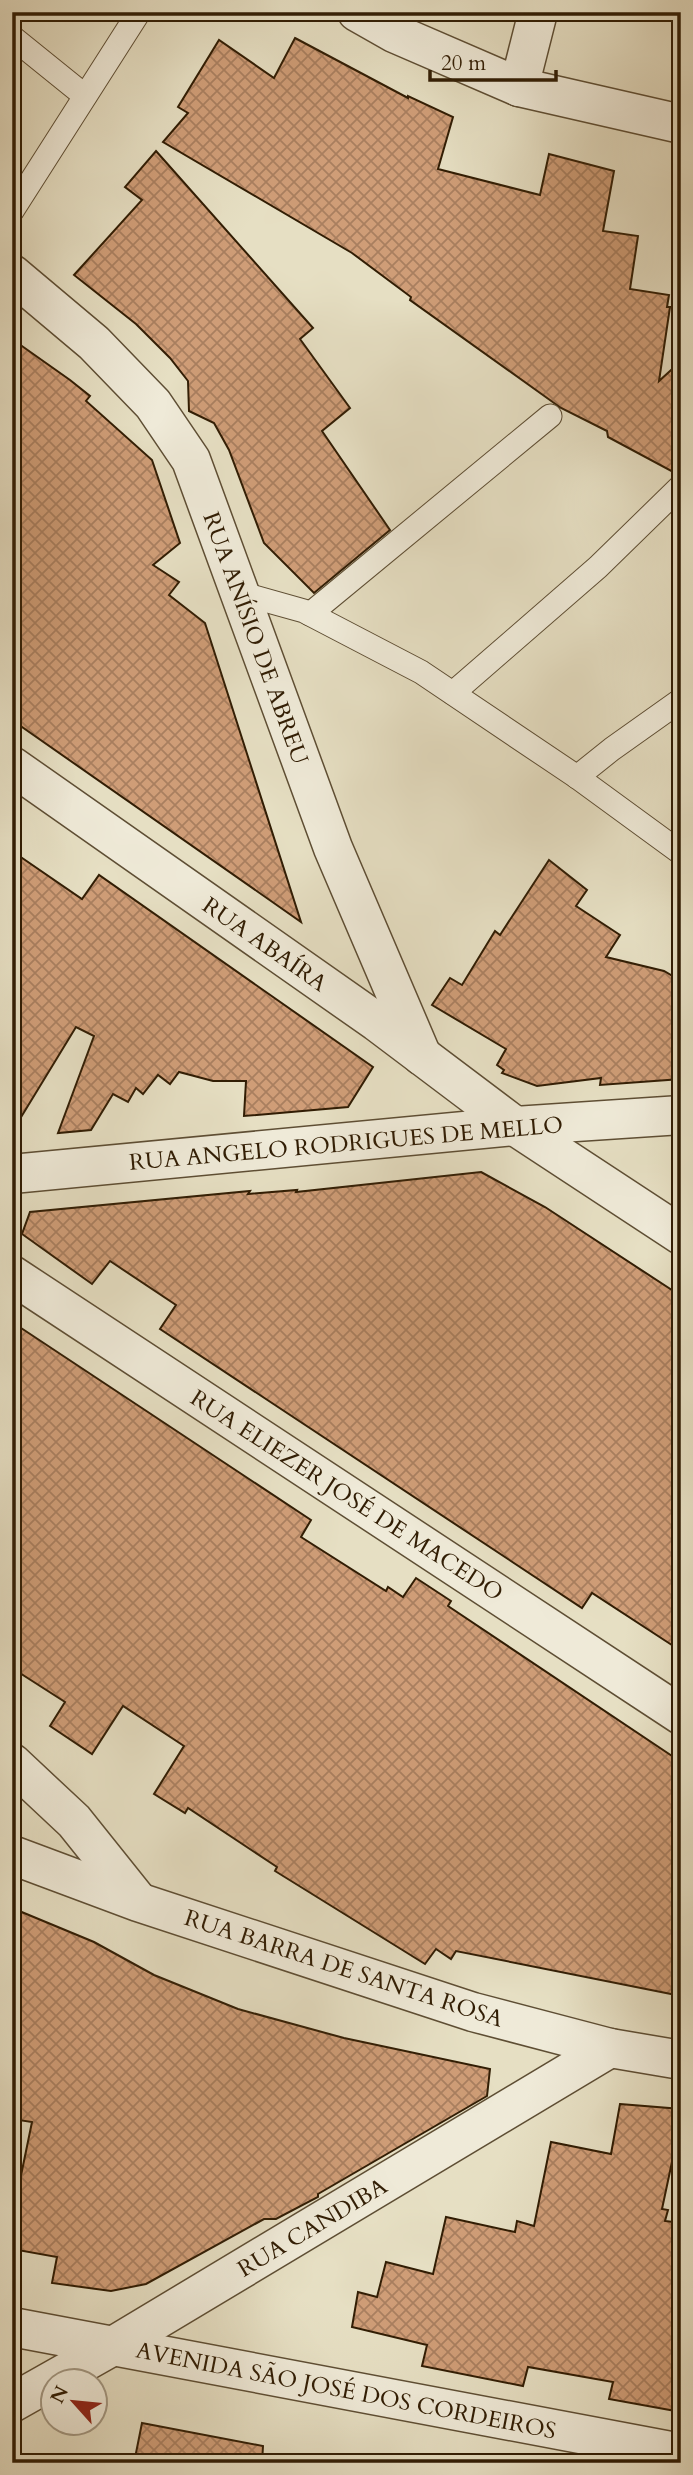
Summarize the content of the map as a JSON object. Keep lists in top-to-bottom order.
{
  "streets": {
    "street": [
      "RUA ANÍSIO DE ABREU",
      "RUA ABAÍRA",
      "RUA ANGELO RODRIGUES DE MELLO",
      "RUA ELIEZER JOSÉ DE MACEDO",
      "RUA BARRA DE SANTA ROSA",
      "RUA CANDIBA",
      "AVENIDA SÃO JOSÉ DOS CORDEIROS"
    ]
  },
  "crossings": [
    ["RUA ANÍSIO DE ABREU", "RUA ABAÍRA"],
    ["RUA ABAÍRA", "RUA ANGELO RODRIGUES DE MELLO"],
    ["RUA BARRA DE SANTA ROSA", "RUA CANDIBA"],
    ["RUA CANDIBA", "AVENIDA SÃO JOSÉ DOS CORDEIROS"]
  ],
  "scale_bar": "20 m",
  "north": "top left"
}
